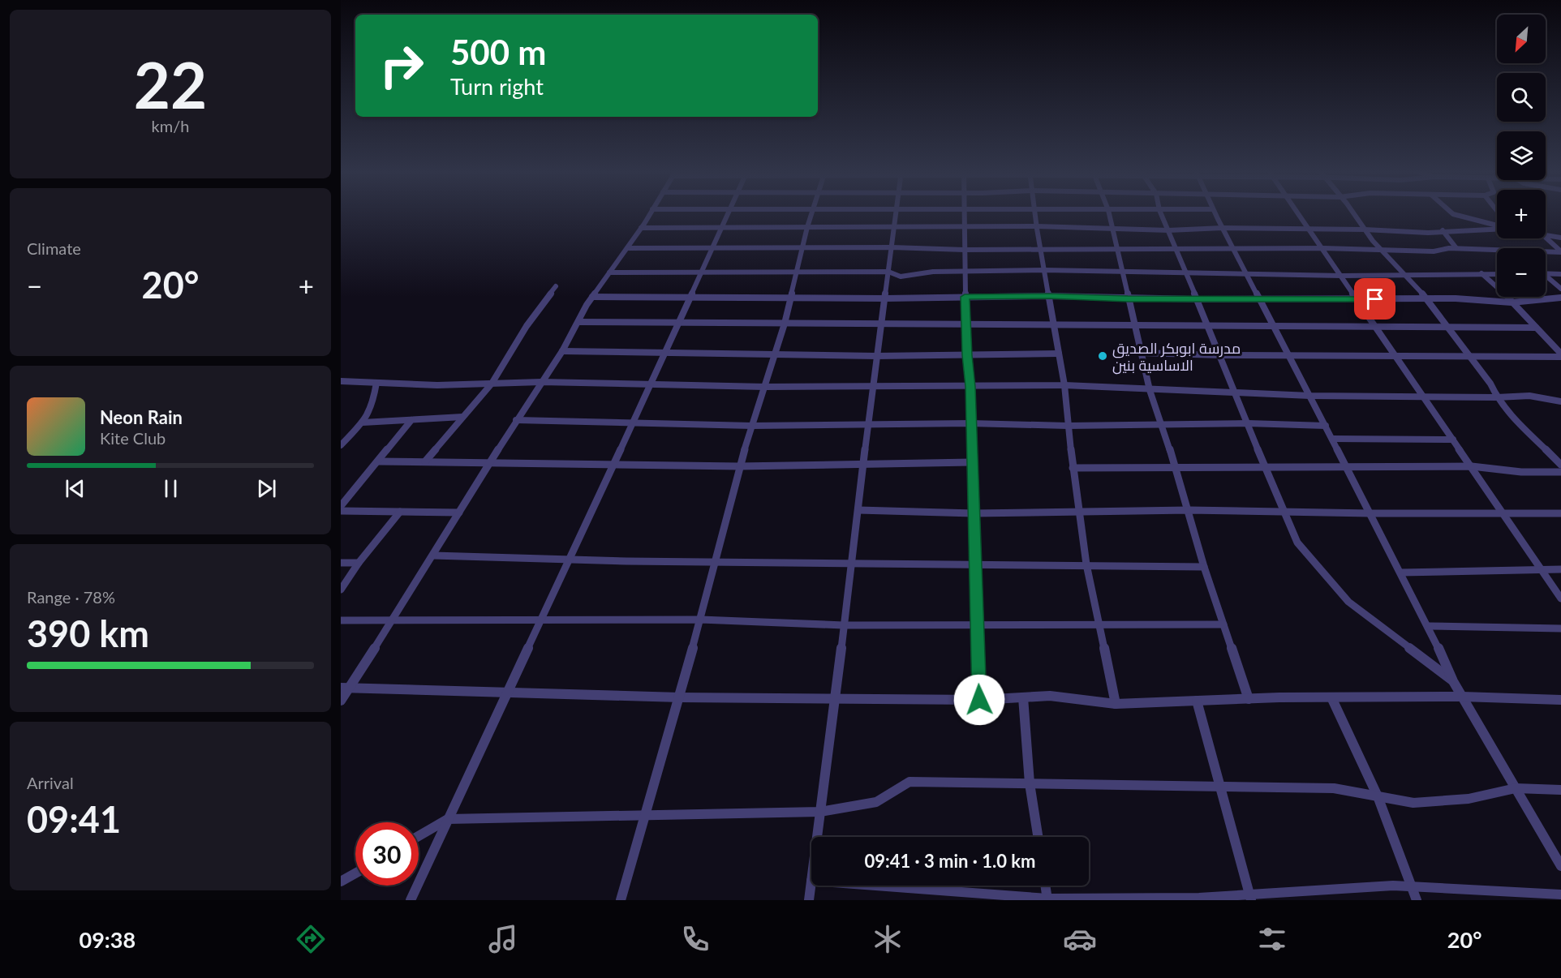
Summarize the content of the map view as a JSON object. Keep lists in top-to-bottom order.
{
  "places": ["مدرسة ابوبكر الصديق الاساسية بنين"],
  "north": "bottom left",
  "page": {
    "tile": [
      ["22", "km/h"],
      "Climate",
      ["Range · 78%", "390 km"],
      ["Arrival", "09:41"]
    ],
    "map_buttons": ["+", "−"],
    "turn": ["500 m", "Turn right"],
    "heat": ["−", "20°", "+"],
    "song": ["Neon Rain", "Kite Club"],
    "limit": "30",
    "trip": "09:41 · 3 min · 1.0 km",
    "tabs": ["09:38", "20°"]
  }
}
